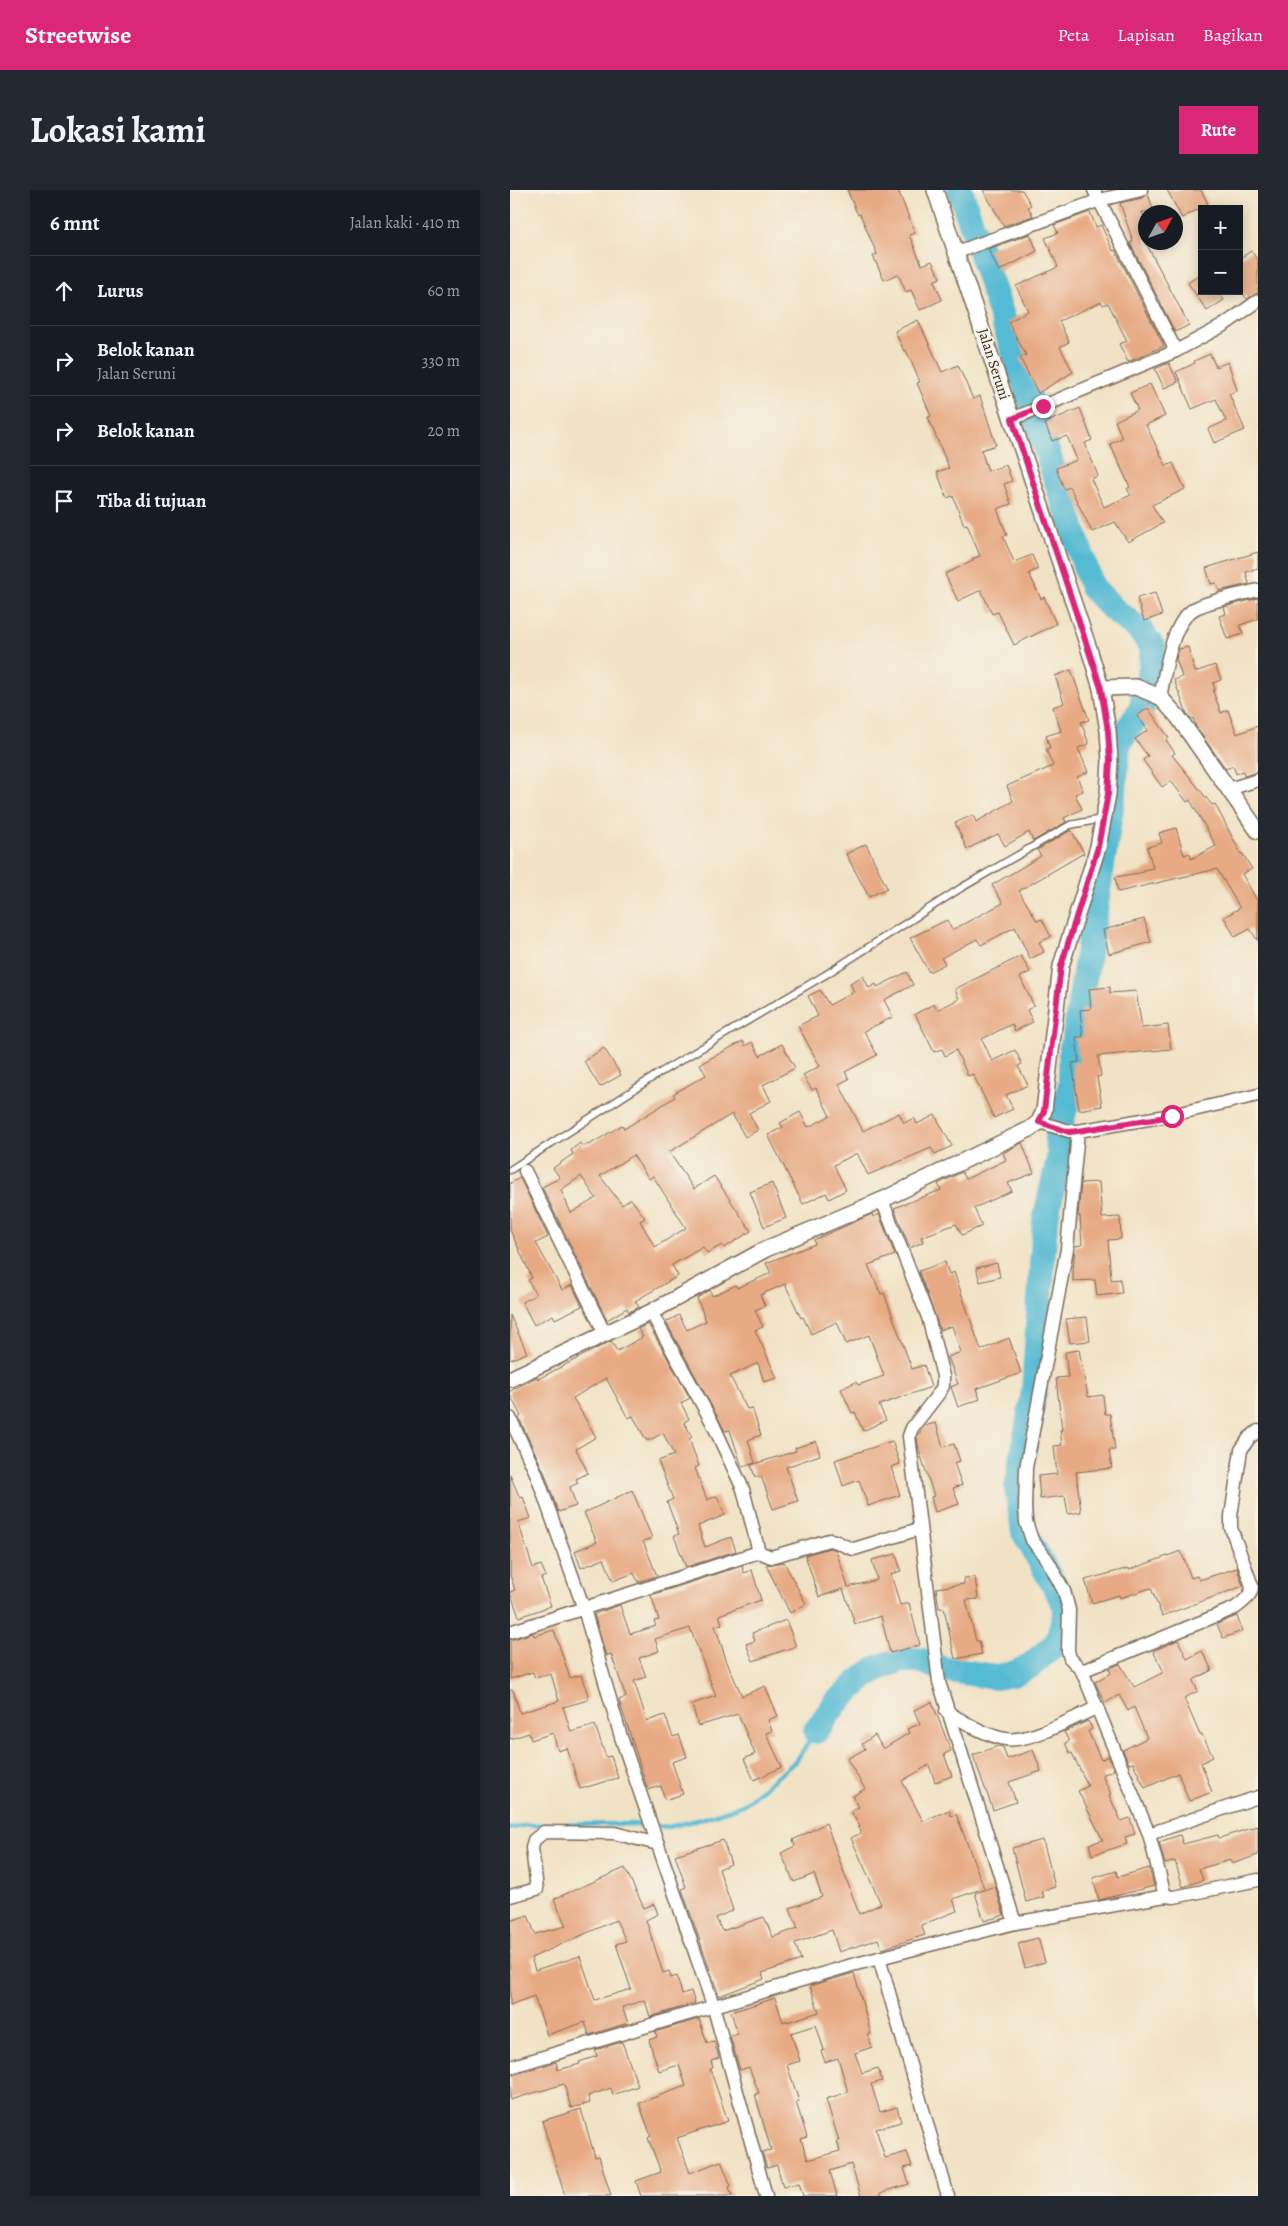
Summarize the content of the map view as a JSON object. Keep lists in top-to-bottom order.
{
  "streets": {
    "street": ["Jalan Seruni"]
  },
  "north": "top right",
  "page": {
    "header": "Streetwise",
    "nav": ["Peta", "Lapisan", "Bagikan"],
    "title": "Lokasi kami",
    "buttons": "Rute",
    "heading": ["6 mnt", "Jalan kaki · 410 m"],
    "map_buttons": ["+", "−"],
    "list": [
      ["Lurus", "60 m"],
      ["Belok kanan", "Jalan Seruni", "330 m"],
      ["Belok kanan", "20 m"],
      "Tiba di tujuan"
    ]
  }
}
